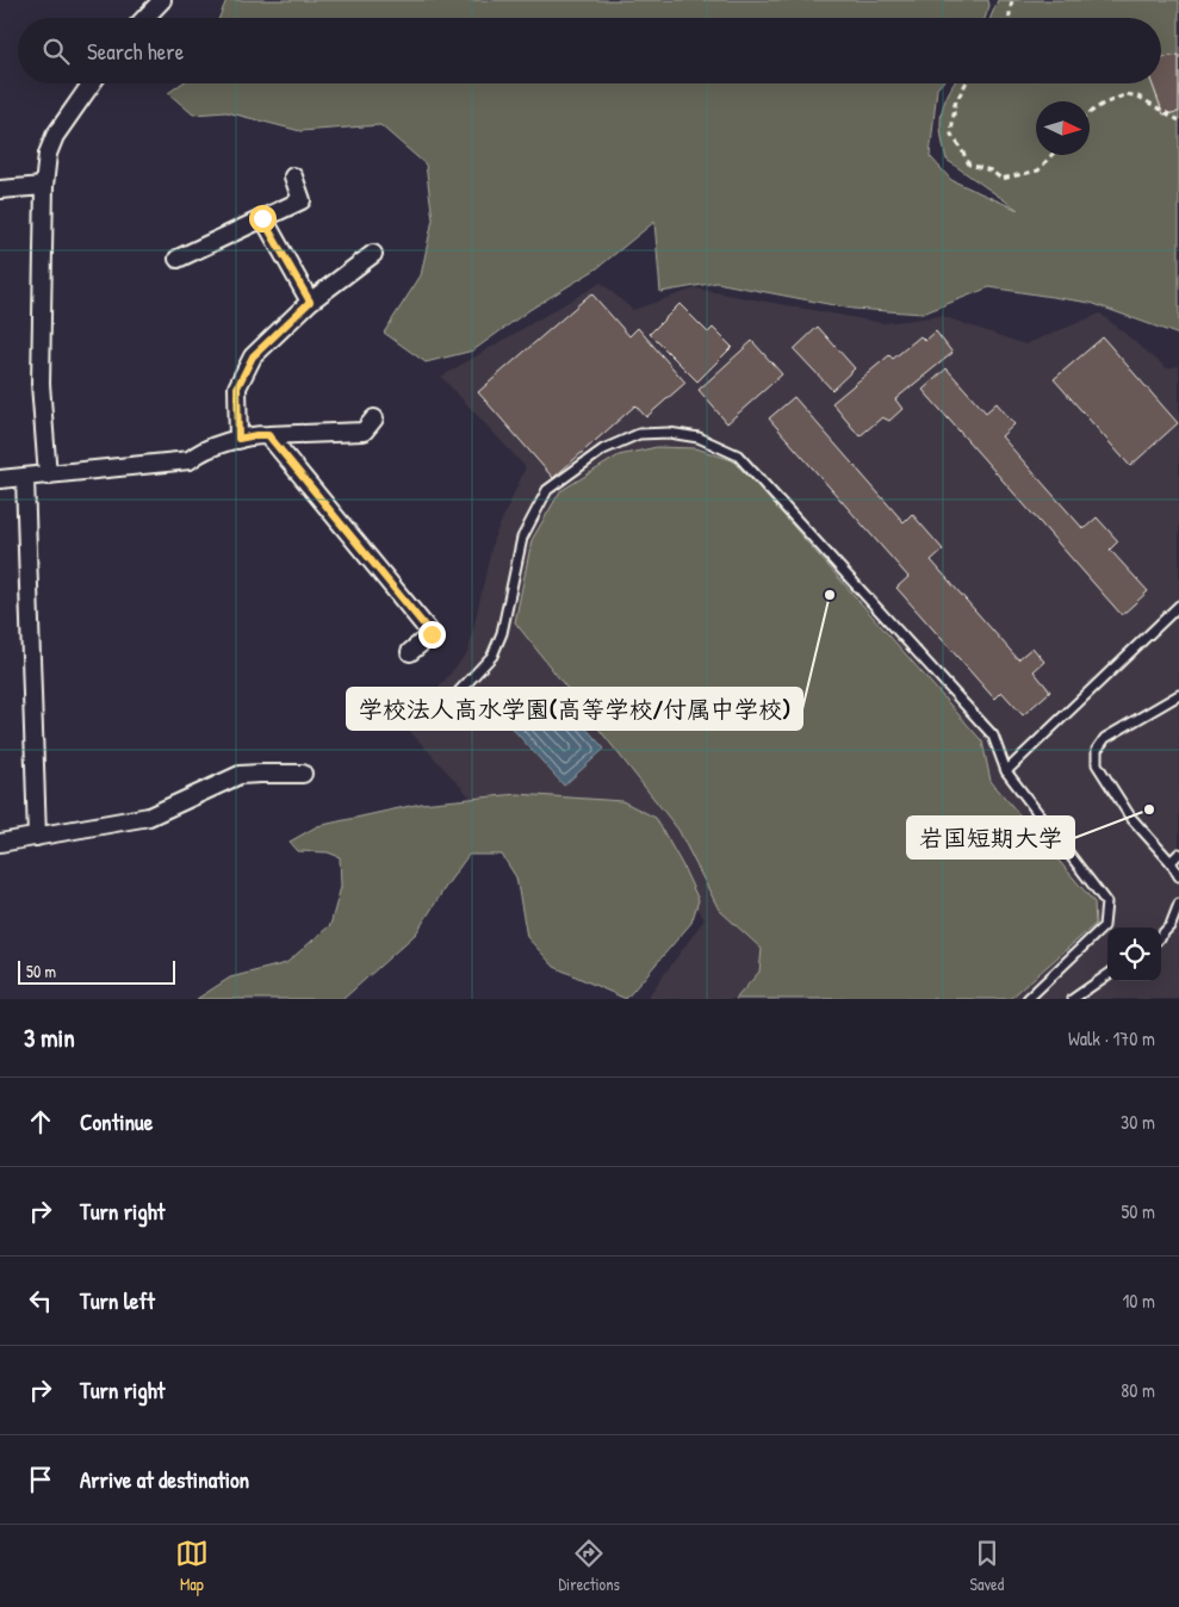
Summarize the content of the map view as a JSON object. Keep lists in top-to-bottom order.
{
  "places": ["学校法人高水学園(高等学校/付属中学校)", "岩国短期大学"],
  "scale_bar": "50 m",
  "north": "right",
  "page": {
    "search": "Search here",
    "scale": "50 m",
    "heading": ["3 min", "Walk · 170 m"],
    "list": [
      ["Continue", "30 m"],
      ["Turn right", "50 m"],
      ["Turn left", "10 m"],
      ["Turn right", "80 m"],
      "Arrive at destination"
    ],
    "nav": ["Map", "Directions", "Saved"]
  }
}
